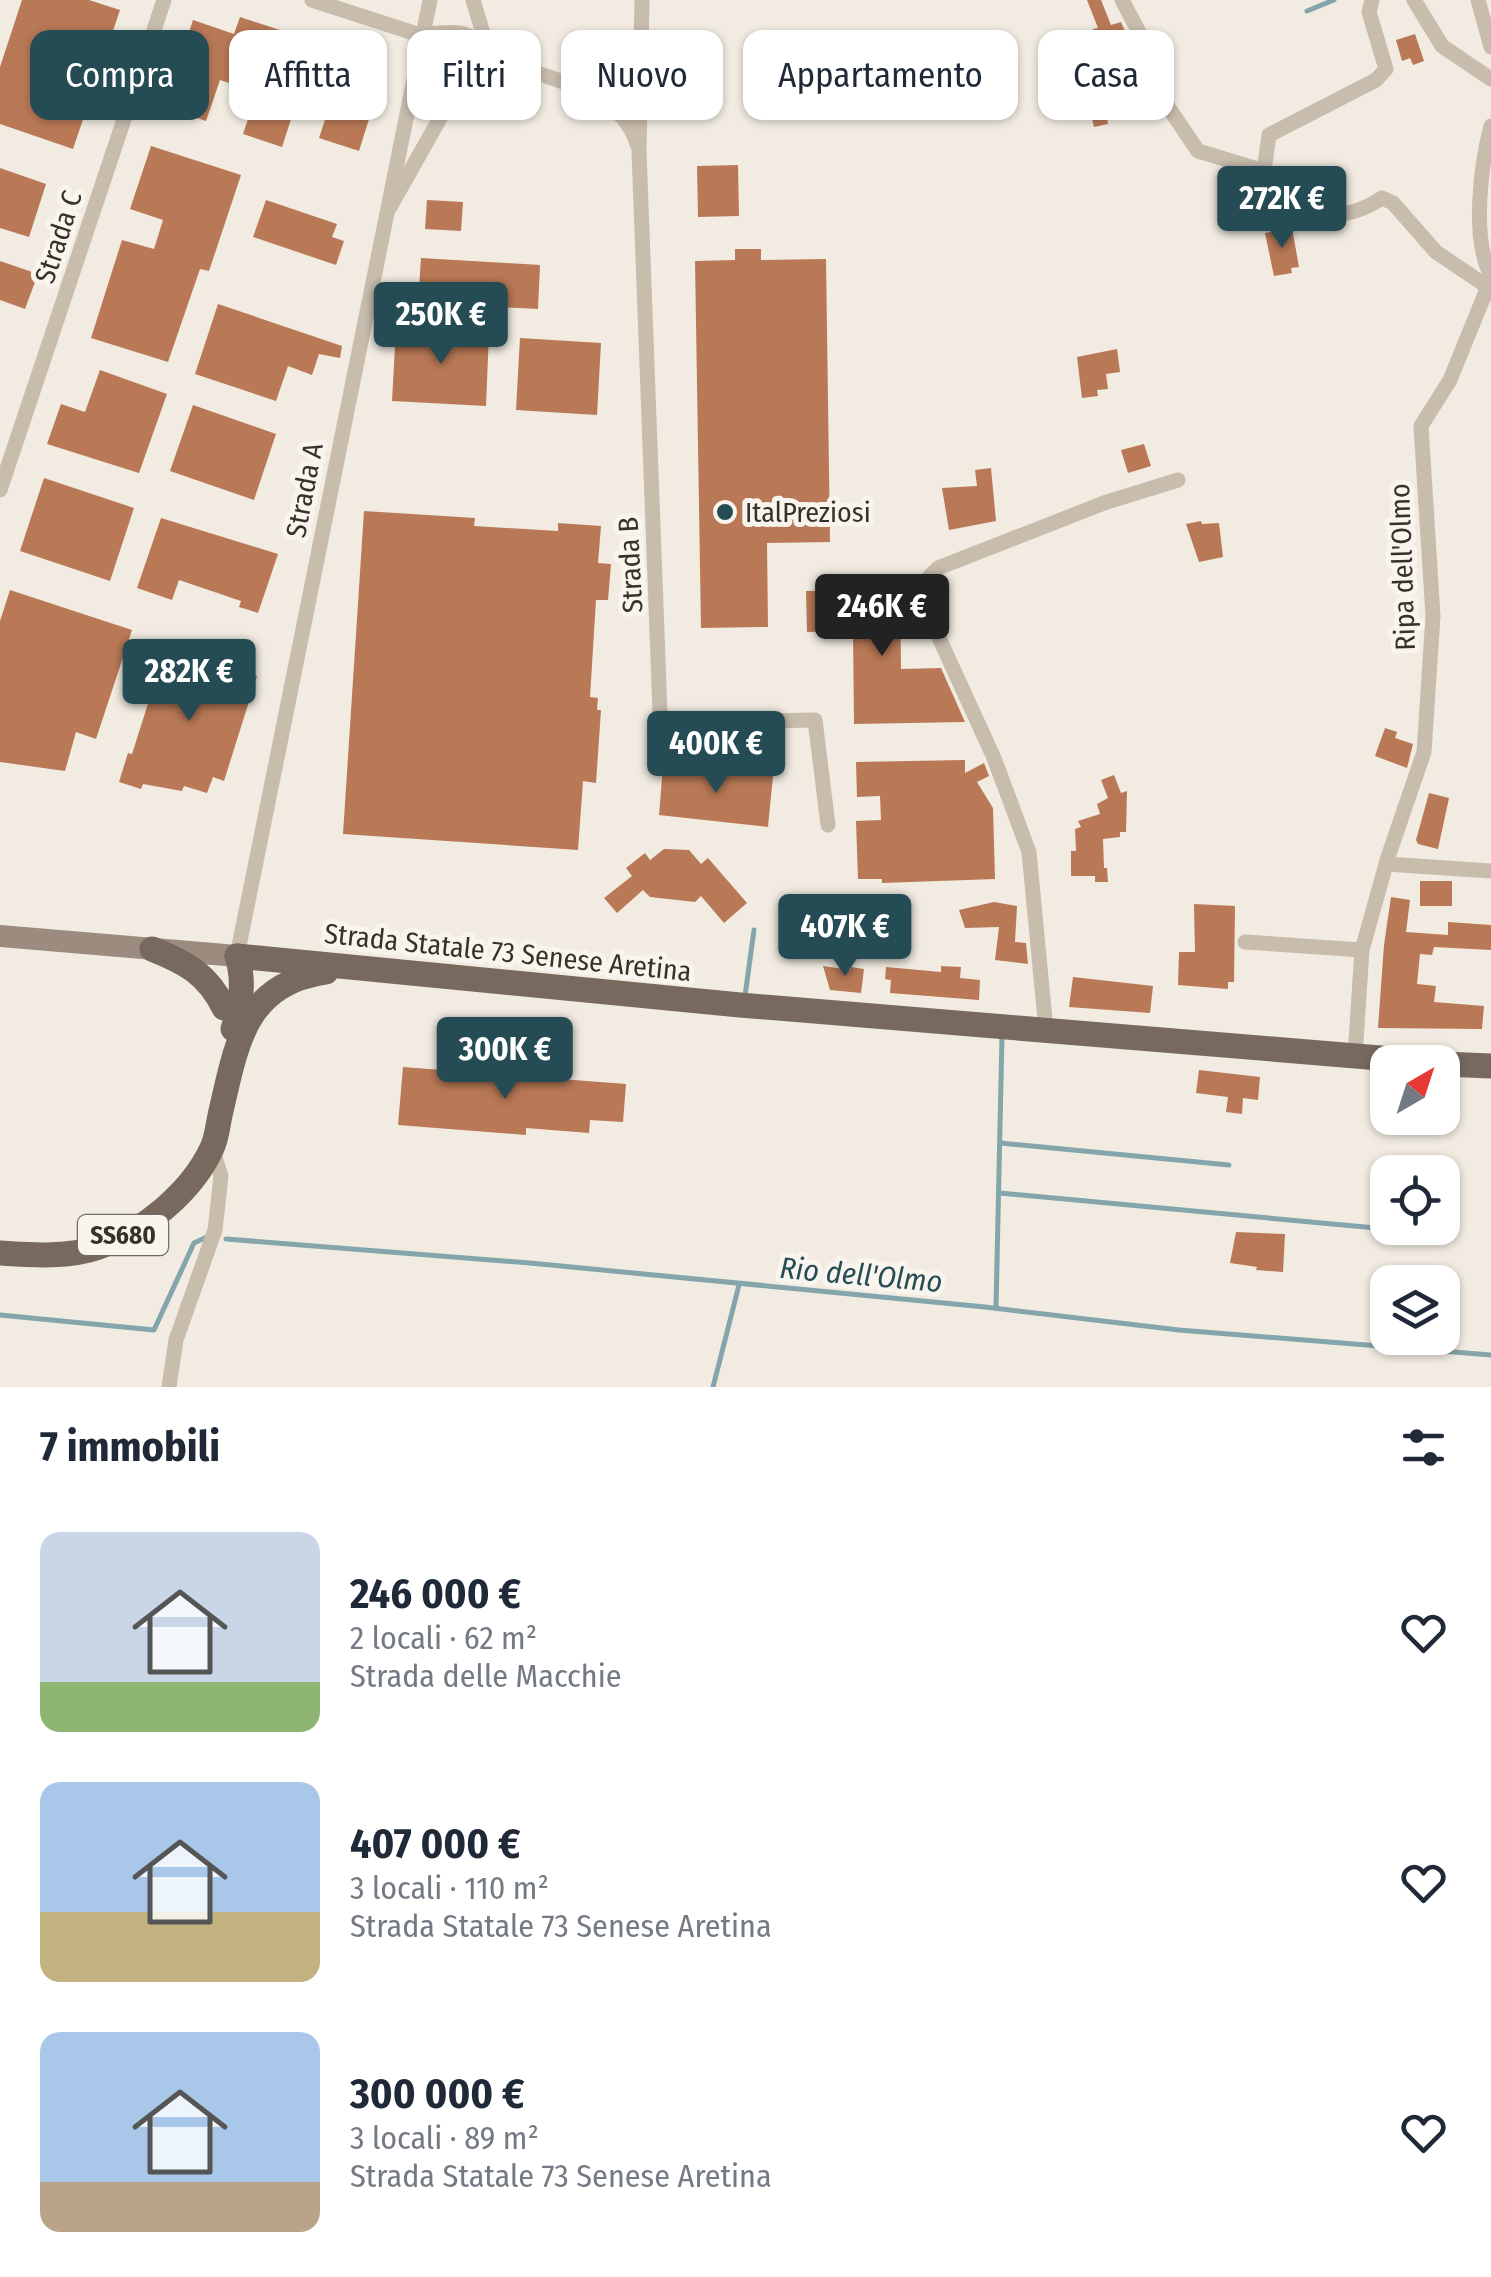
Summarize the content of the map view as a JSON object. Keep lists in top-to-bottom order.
{
  "streets": {
    "main road": ["Strada Statale 73 Senese Aretina", "SS680"],
    "street": [
      "Strada C",
      "Strada A",
      "Strada B",
      "Ripa dell'Olmo"
    ]
  },
  "crossings": [
    ["Strada A", "Strada Statale 73 Senese Aretina"],
    ["Strada A", "SS680"],
    ["Ripa dell'Olmo", "Strada Statale 73 Senese Aretina"],
    ["Strada Statale 73 Senese Aretina", "SS680"]
  ],
  "water": ["Rio dell'Olmo"],
  "places": ["ItalPreziosi"],
  "north": "top right",
  "page": {
    "chip": [
      "Compra",
      "Affitta",
      "Filtri",
      "Nuovo",
      "Appartamento",
      "Casa"
    ],
    "price": [
      "272K €",
      "250K €",
      "246K €",
      "282K €",
      "400K €",
      "407K €",
      "300K €"
    ],
    "heading": "7 immobili",
    "list": [
      {
        "name": "246 000 €",
        "note": "2 locali · 62 m² · Strada delle Macchie"
      },
      {
        "name": "407 000 €",
        "note": "3 locali · 110 m² · Strada Statale 73 Senese Aretina"
      },
      {
        "name": "300 000 €",
        "note": "3 locali · 89 m² · Strada Statale 73 Senese Aretina"
      }
    ]
  }
}
